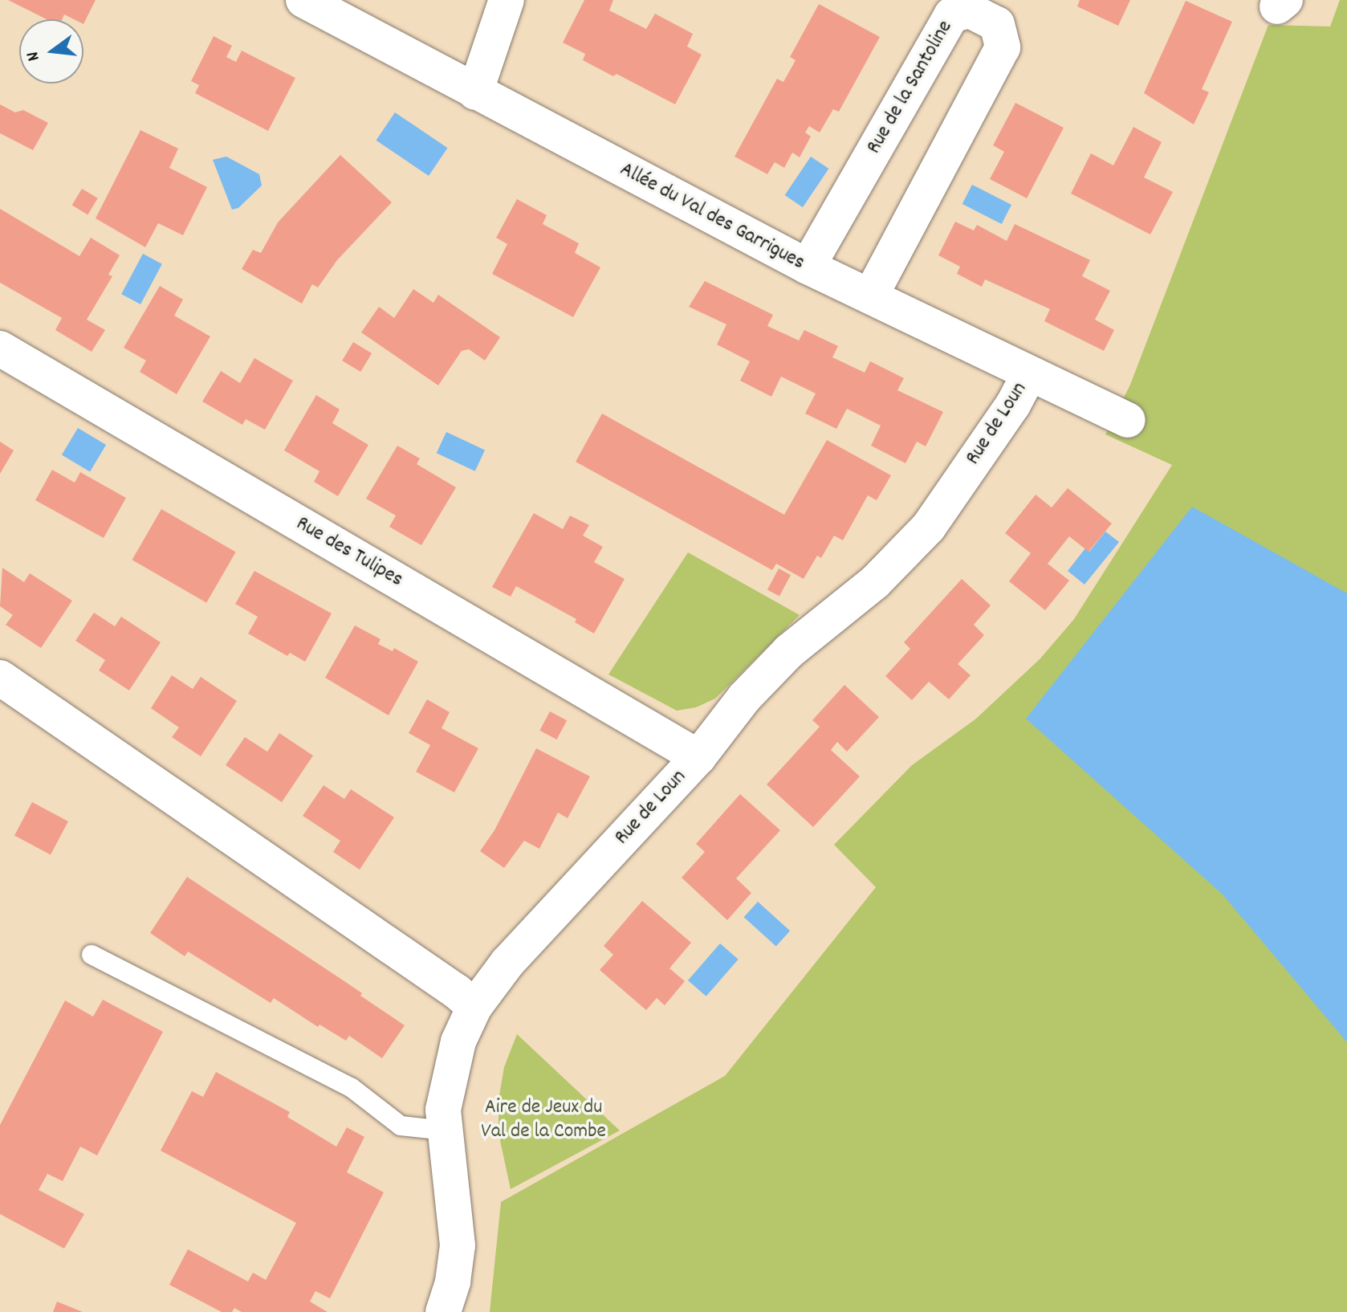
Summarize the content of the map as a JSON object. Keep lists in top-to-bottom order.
{
  "streets": {
    "street": [
      "Rue de la Santoline",
      "Allée du Val des Garrigues",
      "Rue de Loun",
      "Rue des Tulipes"
    ]
  },
  "crossings": [
    ["Rue de la Santoline", "Allée du Val des Garrigues"],
    ["Allée du Val des Garrigues", "Rue de Loun"],
    ["Rue de Loun", "Rue des Tulipes"]
  ],
  "parks": ["Aire de Jeux du Val de la Combe"],
  "north": "left"
}
